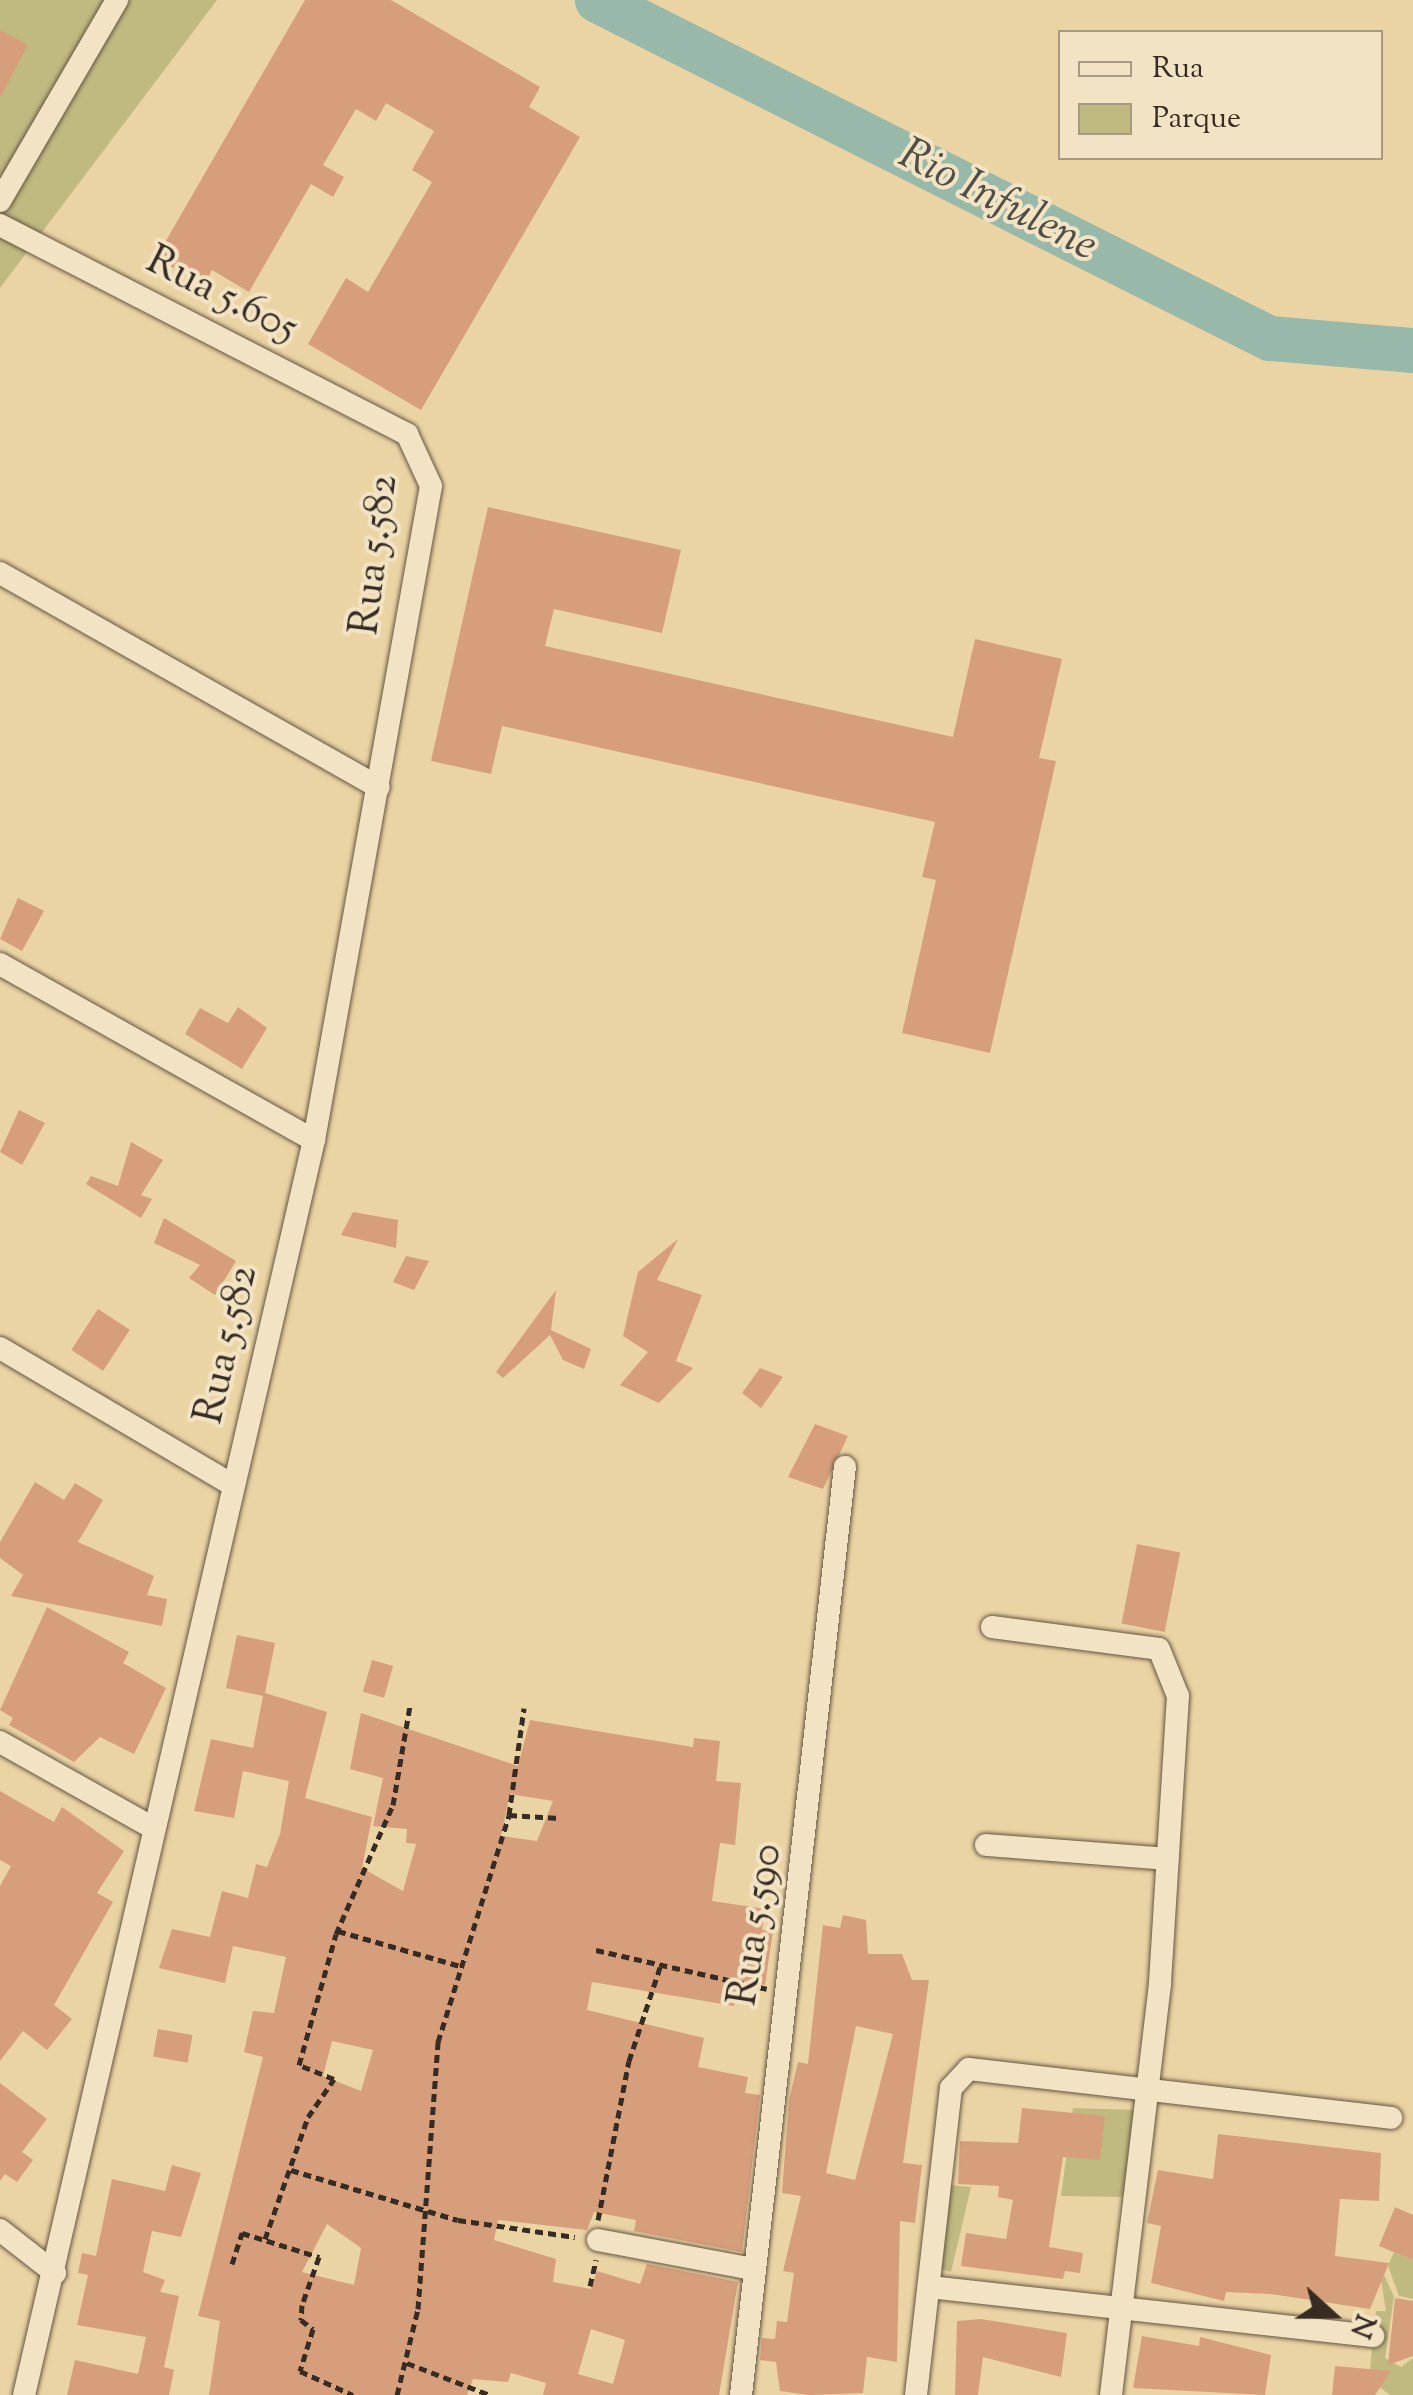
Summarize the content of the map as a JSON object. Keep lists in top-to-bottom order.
{
  "streets": {
    "street": ["Rua 5.605", "Rua 5.582", "Rua 5.590"]
  },
  "crossings": [
    ["Rua 5.605", "Rua 5.582"]
  ],
  "water": ["Rio Infulene"],
  "legend": ["Rua", "Parque"],
  "north": "right"
}
